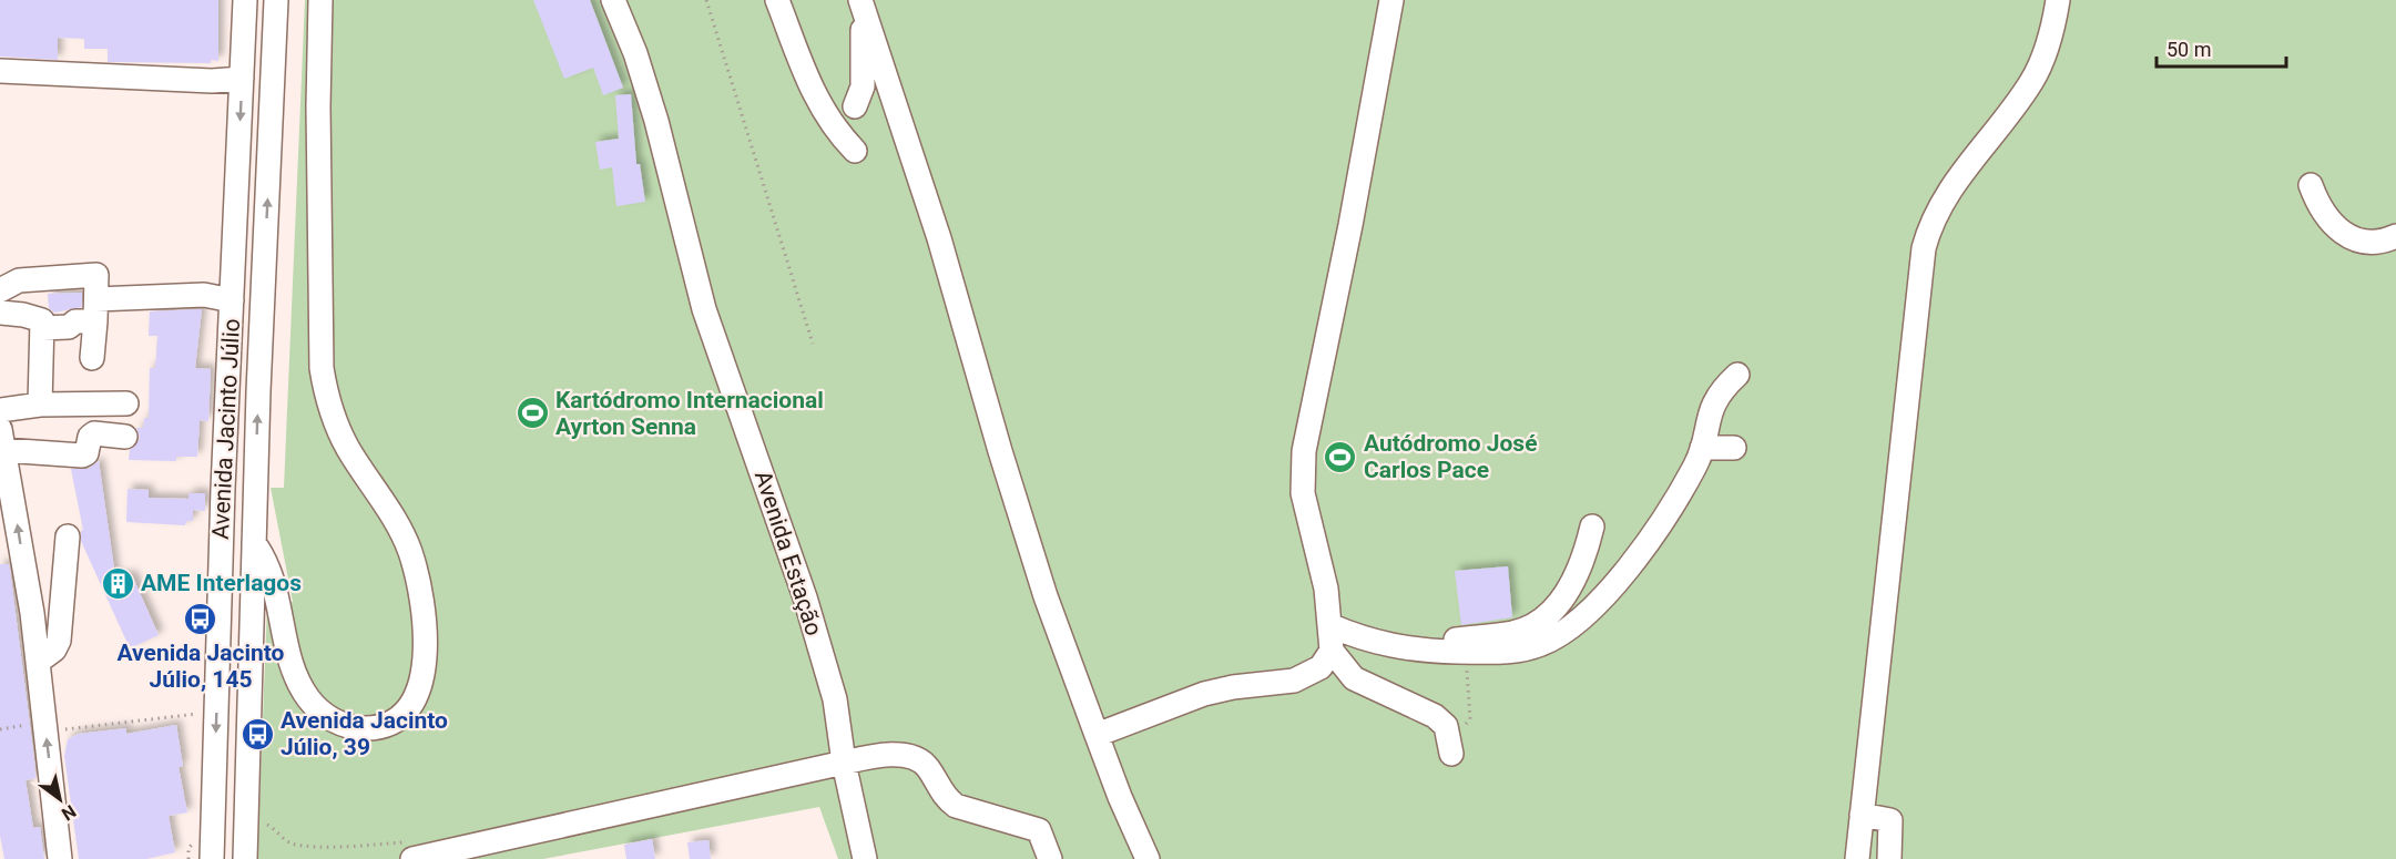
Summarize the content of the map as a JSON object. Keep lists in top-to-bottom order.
{
  "streets": {
    "street": ["Avenida Jacinto Júlio", "Avenida Estação"]
  },
  "places": {
    "sports": ["Kartódromo Internacional Ayrton Senna", "Autódromo José Carlos Pace"],
    "building": ["AME Interlagos"],
    "bus stop": ["Avenida Jacinto Júlio, 145", "Avenida Jacinto Júlio, 39"]
  },
  "scale_bar": "50 m",
  "north": "bottom right"
}
